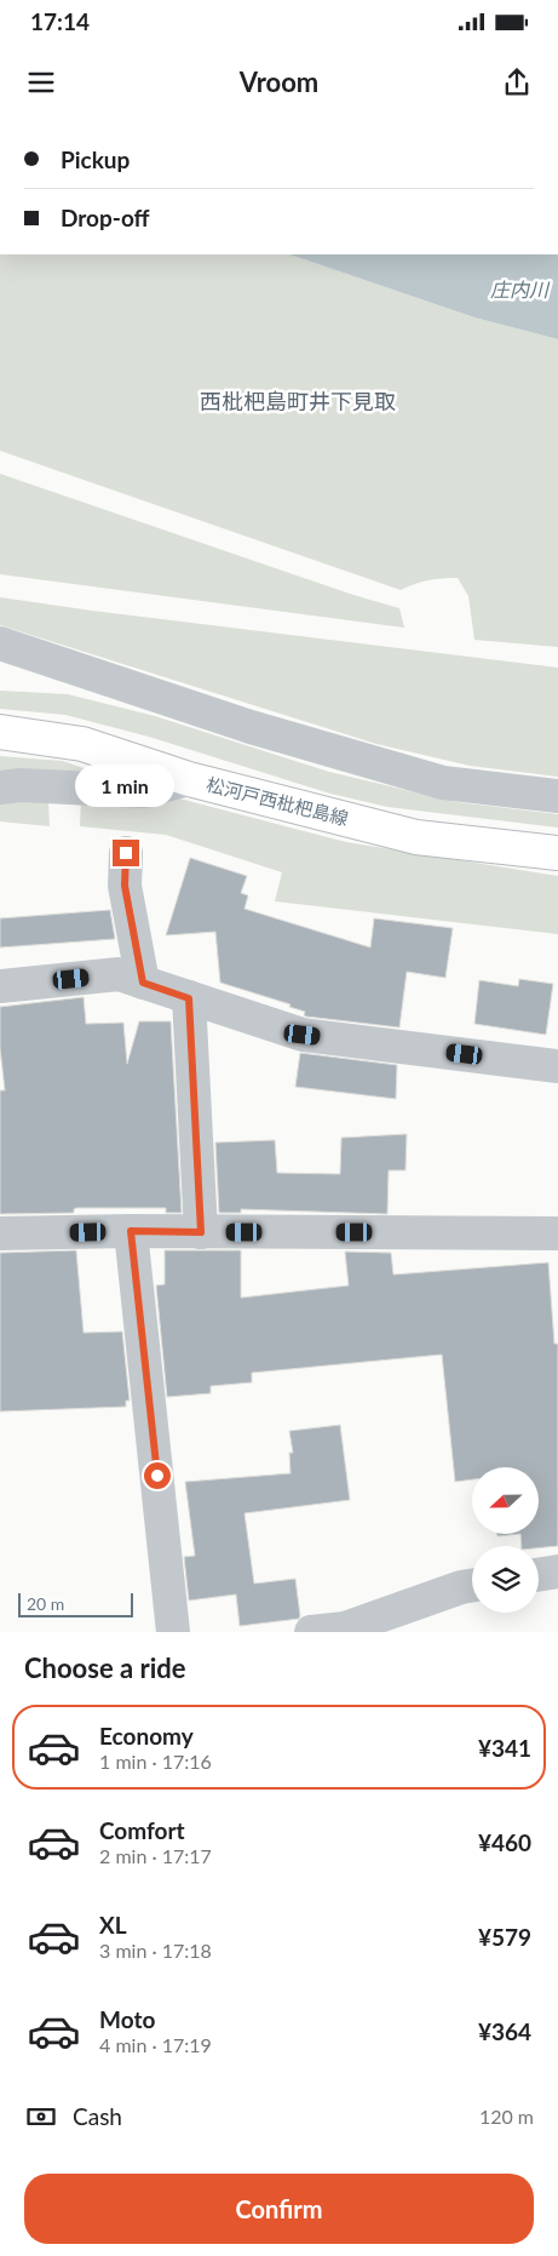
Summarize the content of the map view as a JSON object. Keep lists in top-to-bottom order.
{
  "streets": {
    "main road": ["松河戸西枇杷島線"]
  },
  "districts": ["西枇杷島町井下見取"],
  "water": ["庄内川"],
  "scale_bar": "20 m",
  "north": "left",
  "page": {
    "status": "17:14",
    "header": "Vroom",
    "banner": ["Pickup", "Drop-off"],
    "bubble": "1 min",
    "scale": "20 m",
    "heading": "Choose a ride",
    "list": [
      {
        "name": "Economy",
        "note": "1 min · 17:16",
        "value": "¥341"
      },
      {
        "name": "Comfort",
        "note": "2 min · 17:17",
        "value": "¥460"
      },
      {
        "name": "XL",
        "note": "3 min · 17:18",
        "value": "¥579"
      },
      {
        "name": "Moto",
        "note": "4 min · 17:19",
        "value": "¥364"
      }
    ],
    "pay": ["Cash", "120 m"],
    "buttons": "Confirm"
  }
}
